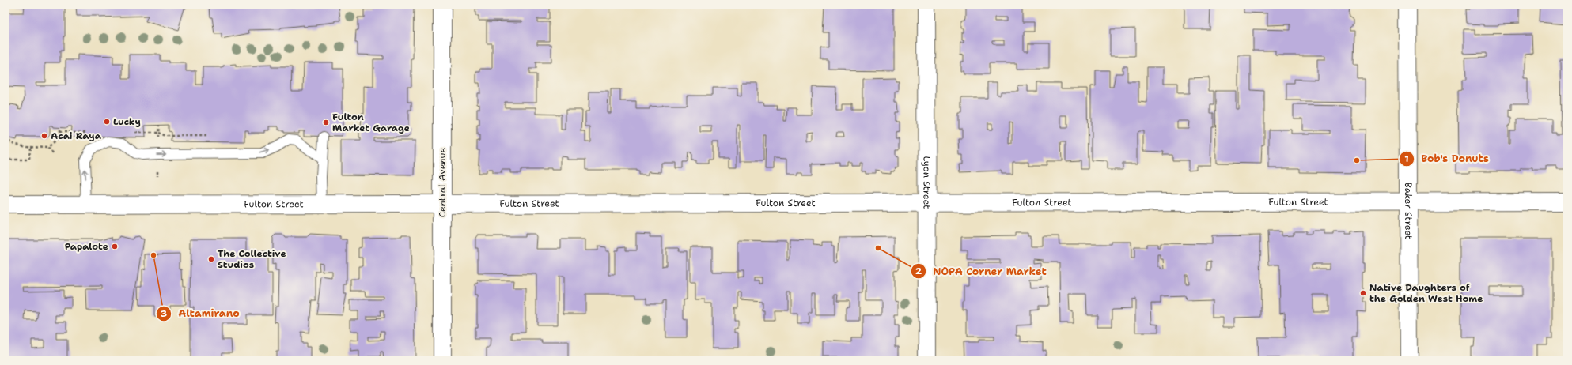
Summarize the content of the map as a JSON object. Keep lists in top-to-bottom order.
{
  "streets": {
    "street": [
      "Central Avenue",
      "Lyon Street",
      "Fulton Street",
      "Baker Street"
    ]
  },
  "crossings": [
    ["Central Avenue", "Fulton Street"],
    ["Lyon Street", "Fulton Street"],
    ["Fulton Street", "Baker Street"]
  ],
  "places": [
    "Lucky",
    "Fulton Market Garage",
    "Acai Raya",
    "Bob's Donuts",
    "Papalote",
    "NOPA Corner Market",
    "Altamirano",
    "The Collective Studios",
    "Native Daughters of the Golden West Home"
  ]
}
